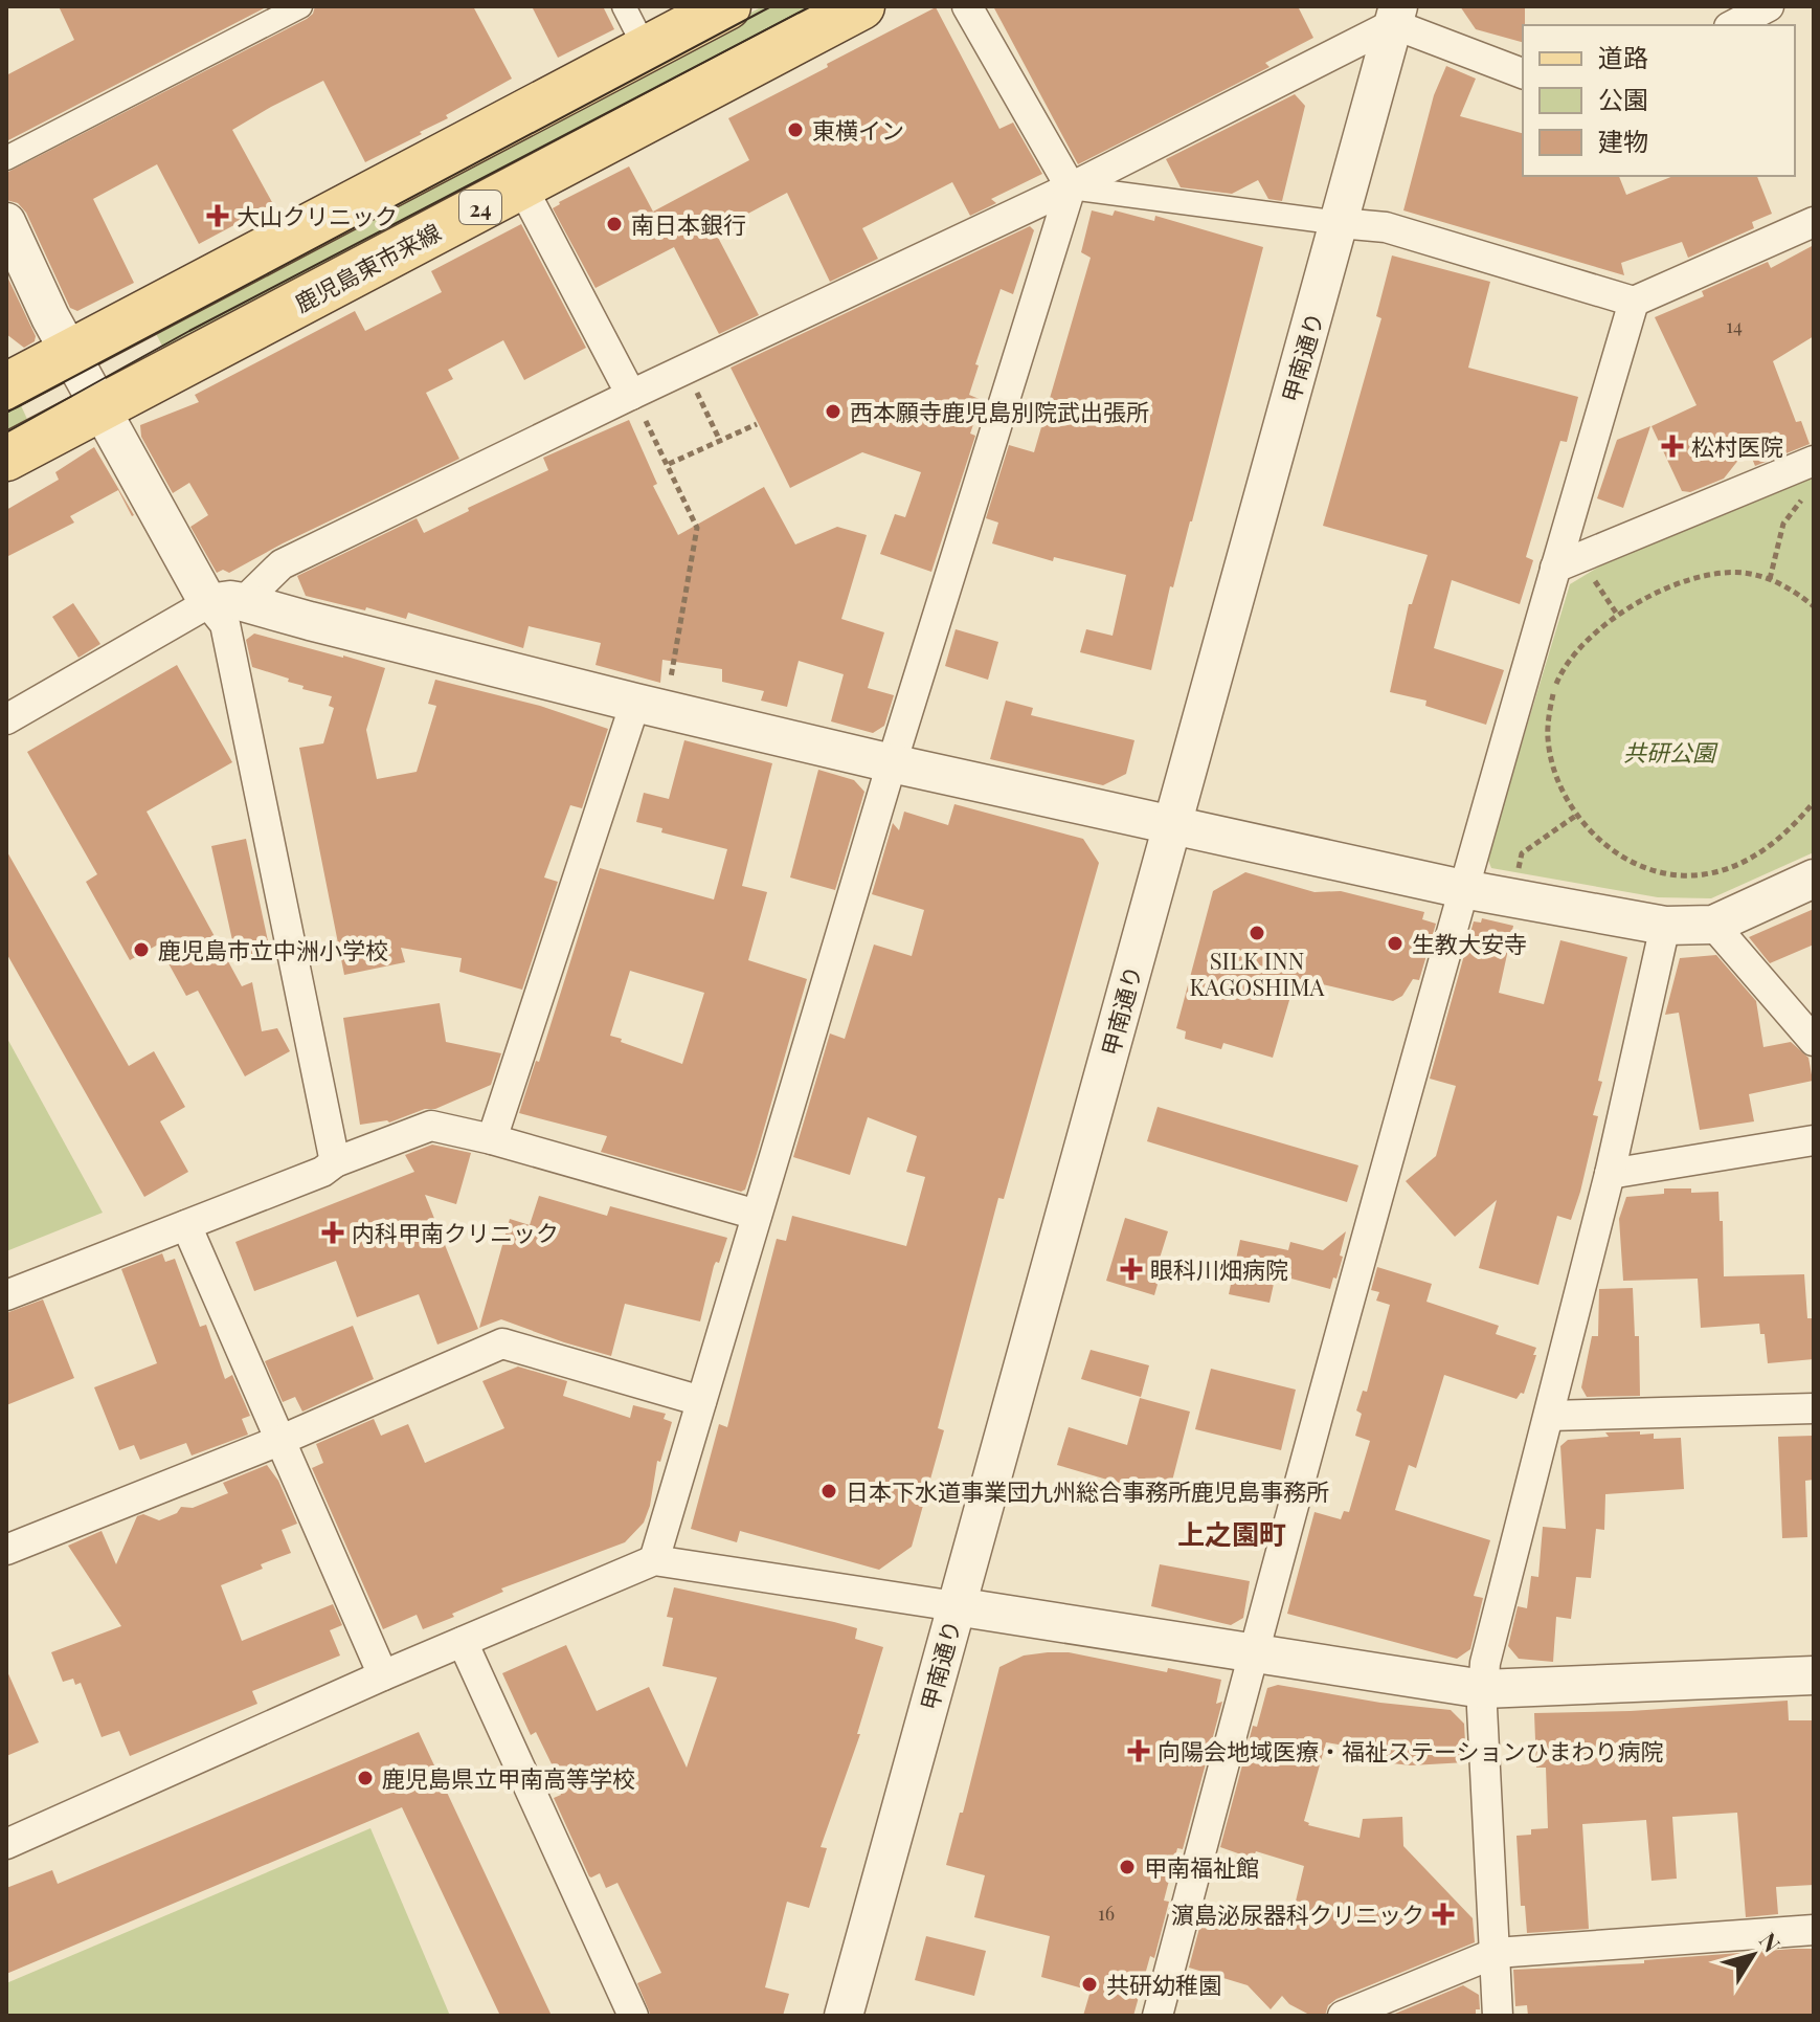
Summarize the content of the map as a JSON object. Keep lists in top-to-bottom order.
{
  "streets": {
    "main road": ["24", "鹿児島東市来線"],
    "street": ["甲南通り"]
  },
  "districts": ["上之園町"],
  "parks": ["共研公園"],
  "places": {
    "other": [
      "東横イン",
      "南日本銀行",
      "西本願寺鹿児島別院武出張所",
      "SILK INN KAGOSHIMA",
      "生教大安寺",
      "鹿児島市立中洲小学校",
      "日本下水道事業団九州総合事務所鹿児島事務所",
      "鹿児島県立甲南高等学校",
      "甲南福祉館",
      "共研幼稚園"
    ],
    "health": [
      "大山クリニック",
      "松村医院",
      "内科甲南クリニック",
      "眼科川畑病院",
      "向陽会地域医療・福祉ステーションひまわり病院",
      "濵島泌尿器科クリニック"
    ]
  },
  "house_numbers": ["14", "16"],
  "legend": ["道路", "公園", "建物"],
  "north": "top right"
}
